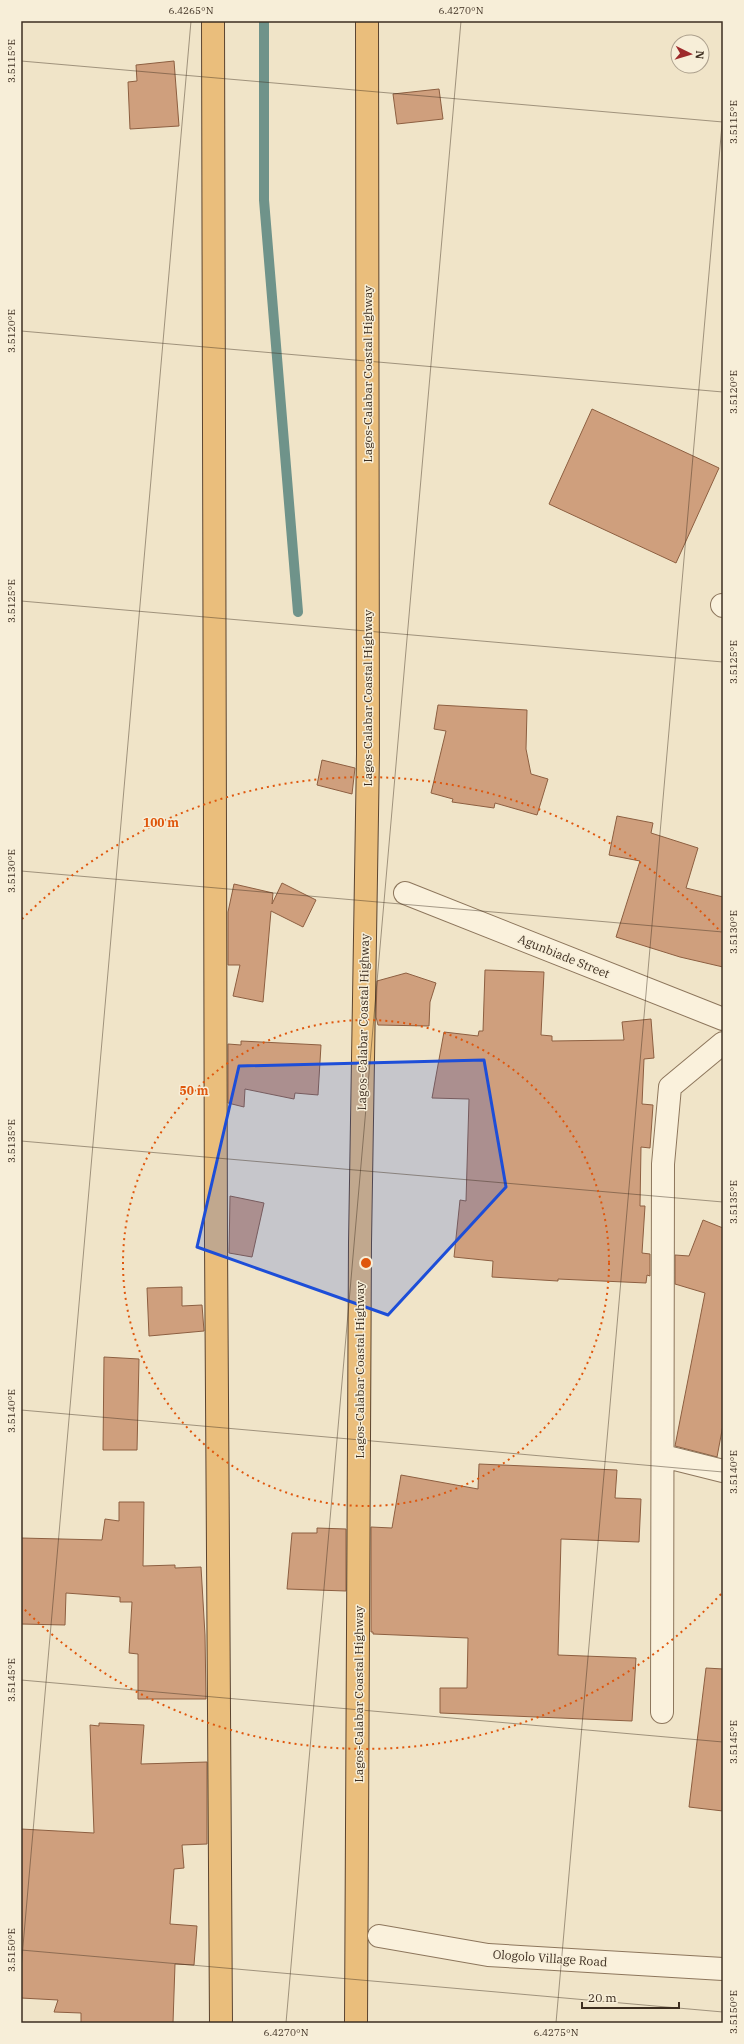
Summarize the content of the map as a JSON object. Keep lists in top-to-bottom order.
{
  "streets": {
    "highway": ["Lagos-Calabar Coastal Highway"],
    "street": ["Agunbiade Street", "Ologolo Village Road"]
  },
  "scale_bar": "20 m",
  "north": "right",
  "coordinates": [
    "6.4265°N",
    "6.4270°N",
    "3.5115°E",
    "3.5120°E",
    "3.5125°E",
    "3.5130°E",
    "3.5135°E",
    "3.5140°E",
    "3.5145°E",
    "3.5150°E",
    "6.4275°N"
  ],
  "rings": ["100 m", "50 m"]
}
